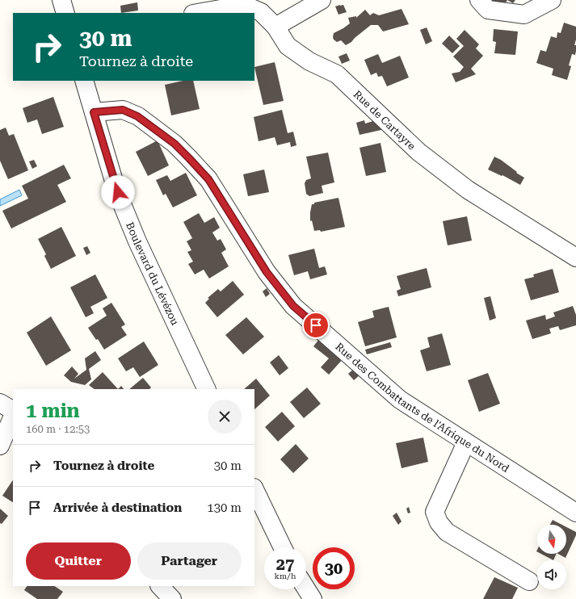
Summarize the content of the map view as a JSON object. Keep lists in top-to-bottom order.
{
  "streets": {
    "street": ["Rue de Cartayre", "Boulevard du Lévézou", "Rue des Combattants de l'Afrique du Nord"]
  },
  "crossings": [
    ["Boulevard du Lévézou", "Rue des Combattants de l'Afrique du Nord"]
  ],
  "north": "bottom",
  "page": {
    "turn": ["30 m", "Tournez à droite"],
    "heading": ["1 min", "160 m · 12:53"],
    "list": [
      {
        "name": "Tournez à droite",
        "value": "30 m"
      },
      {
        "name": "Arrivée à destination",
        "value": "130 m"
      }
    ],
    "buttons": ["Quitter", "Partager"],
    "speed": "27 km/h",
    "limit": "30"
  }
}
